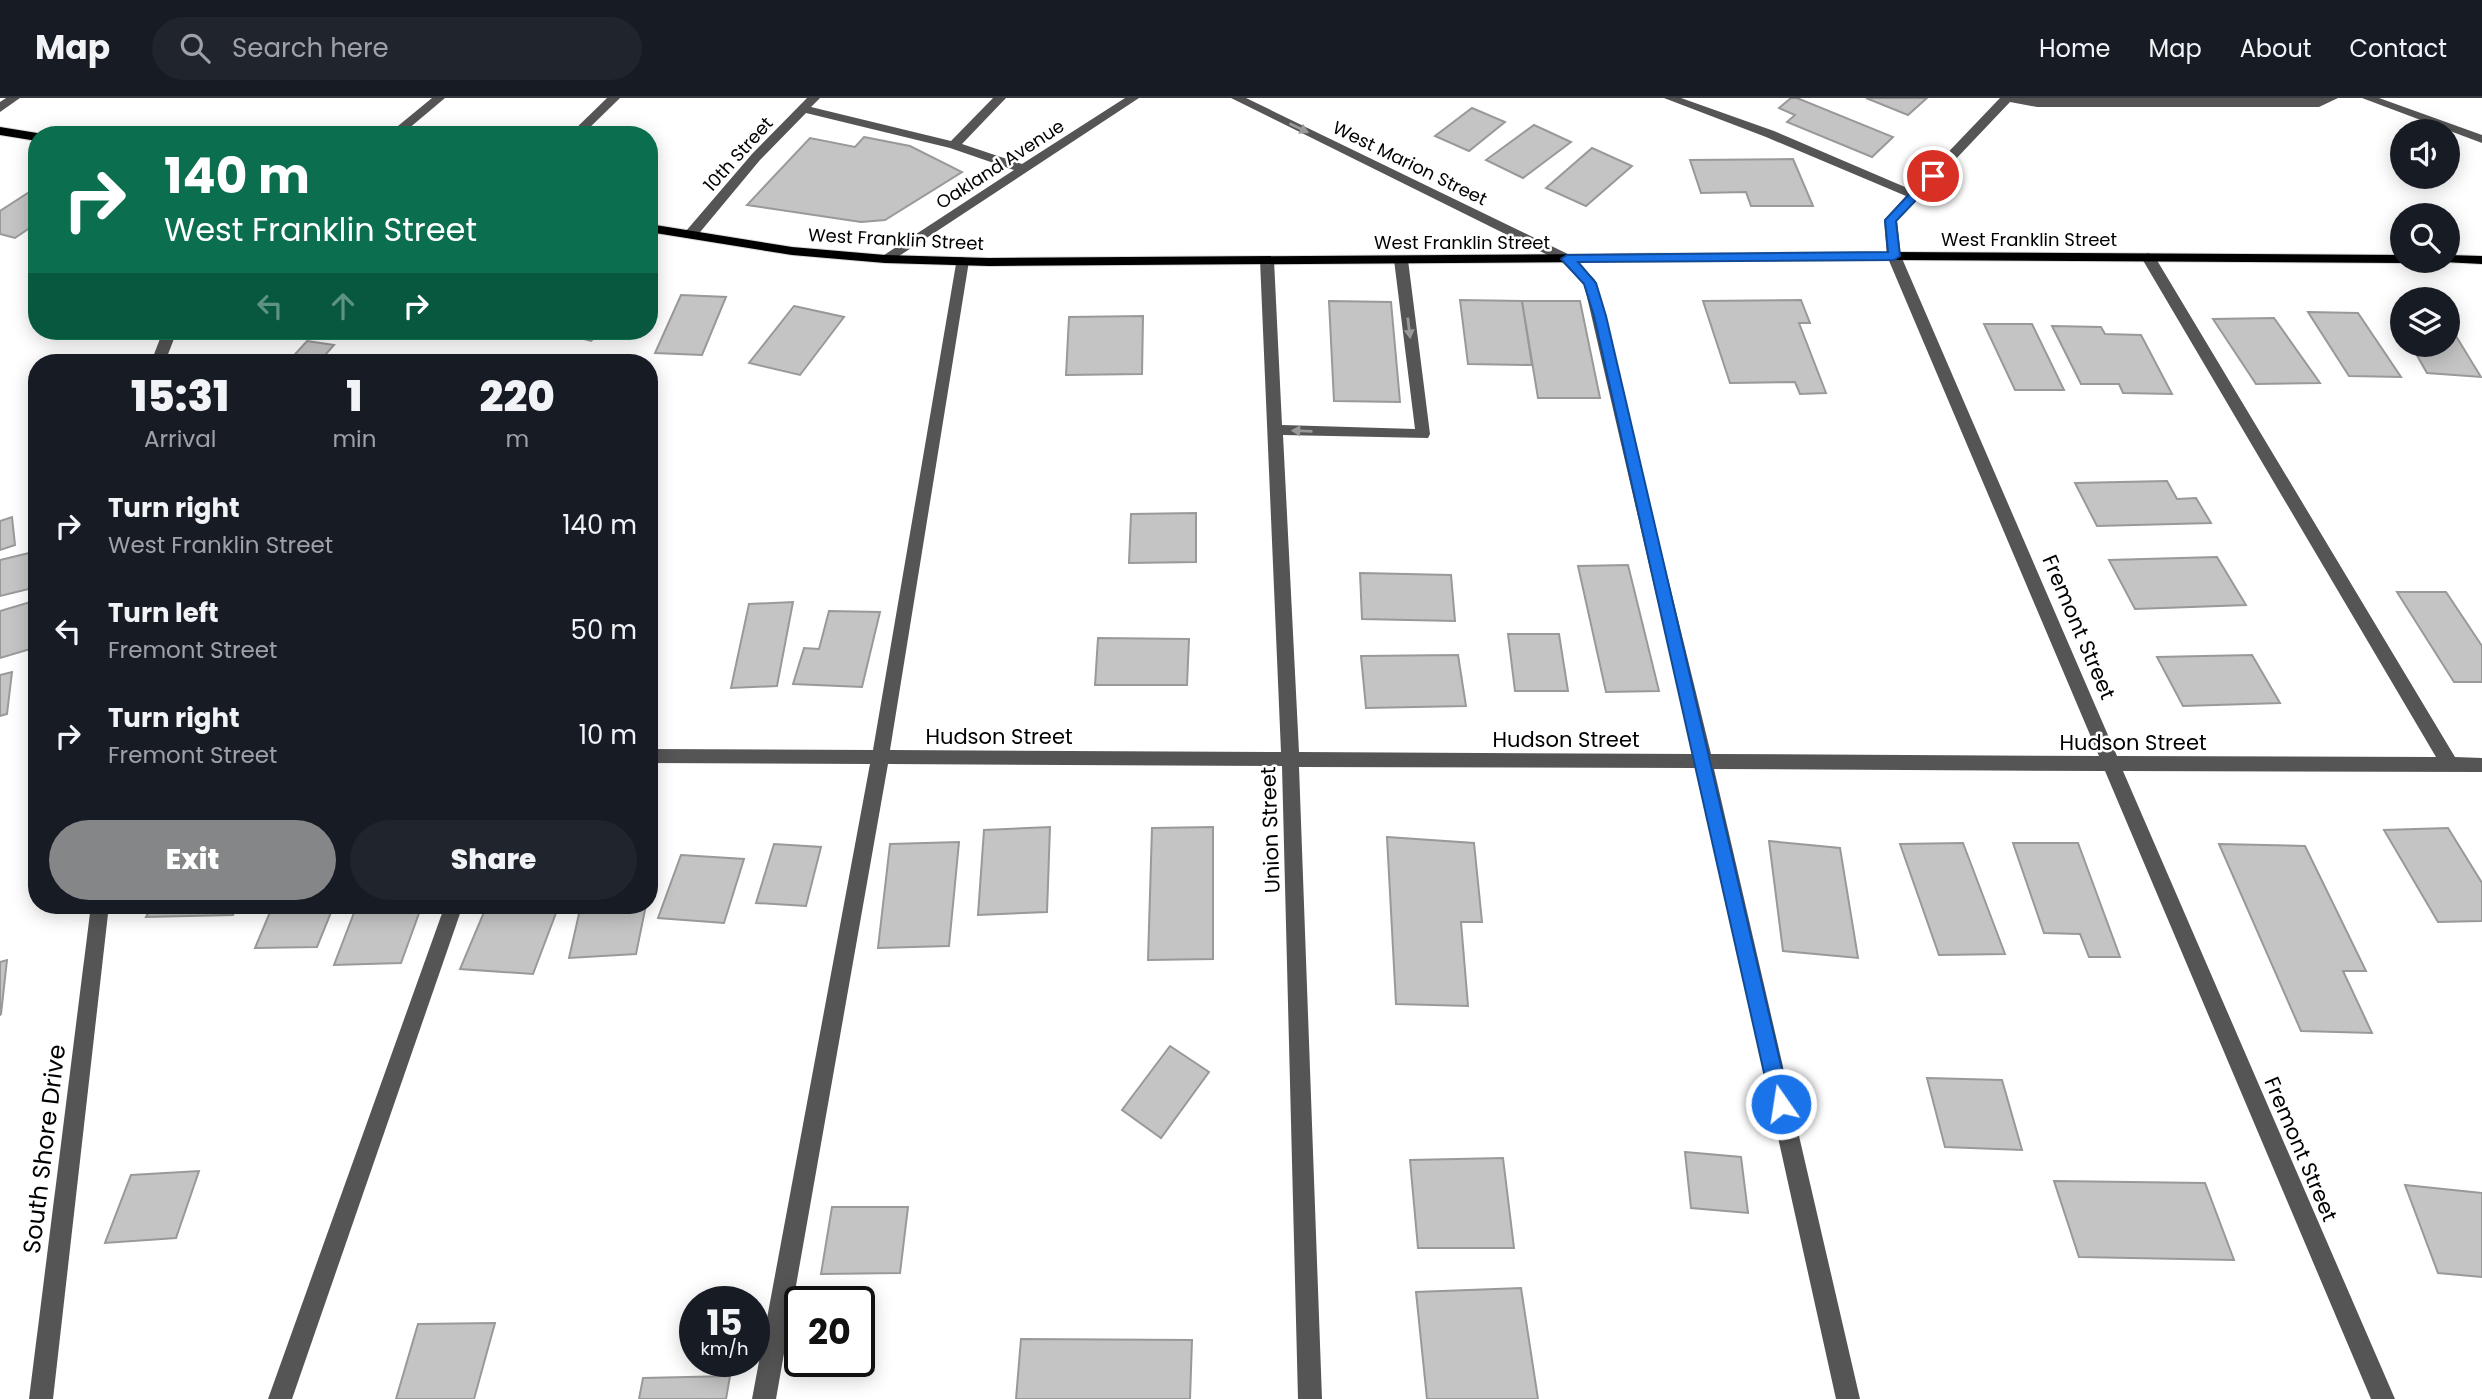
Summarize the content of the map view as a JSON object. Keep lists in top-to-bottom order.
{
  "streets": {
    "main road": ["West Franklin Street"],
    "street": [
      "10th Street",
      "West Marion Street",
      "Oakland Avenue",
      "Fremont Street",
      "Hudson Street",
      "Union Street",
      "South Shore Drive"
    ]
  },
  "crossings": [
    ["10th Street", "West Franklin Street"],
    ["West Marion Street", "West Franklin Street"],
    ["Oakland Avenue", "West Franklin Street"],
    ["West Franklin Street", "Fremont Street"],
    ["West Franklin Street", "Union Street"],
    ["Fremont Street", "Hudson Street"],
    ["Hudson Street", "Union Street"]
  ],
  "one_way": ["West Marion Street"],
  "page": {
    "header": "Map",
    "search": "Search here",
    "nav": [
      "Home",
      "Map",
      "About",
      "Contact"
    ],
    "turn": ["140 m", "West Franklin Street"],
    "eta": [
      "15:31",
      "Arrival",
      "1",
      "min",
      "220",
      "m"
    ],
    "list": [
      {
        "name": "Turn right",
        "note": "West Franklin Street",
        "value": "140 m"
      },
      {
        "name": "Turn left",
        "note": "Fremont Street",
        "value": "50 m"
      },
      {
        "name": "Turn right",
        "note": "Fremont Street",
        "value": "10 m"
      }
    ],
    "buttons": ["Exit", "Share"],
    "speed": "15 km/h",
    "limit": "20"
  }
}
